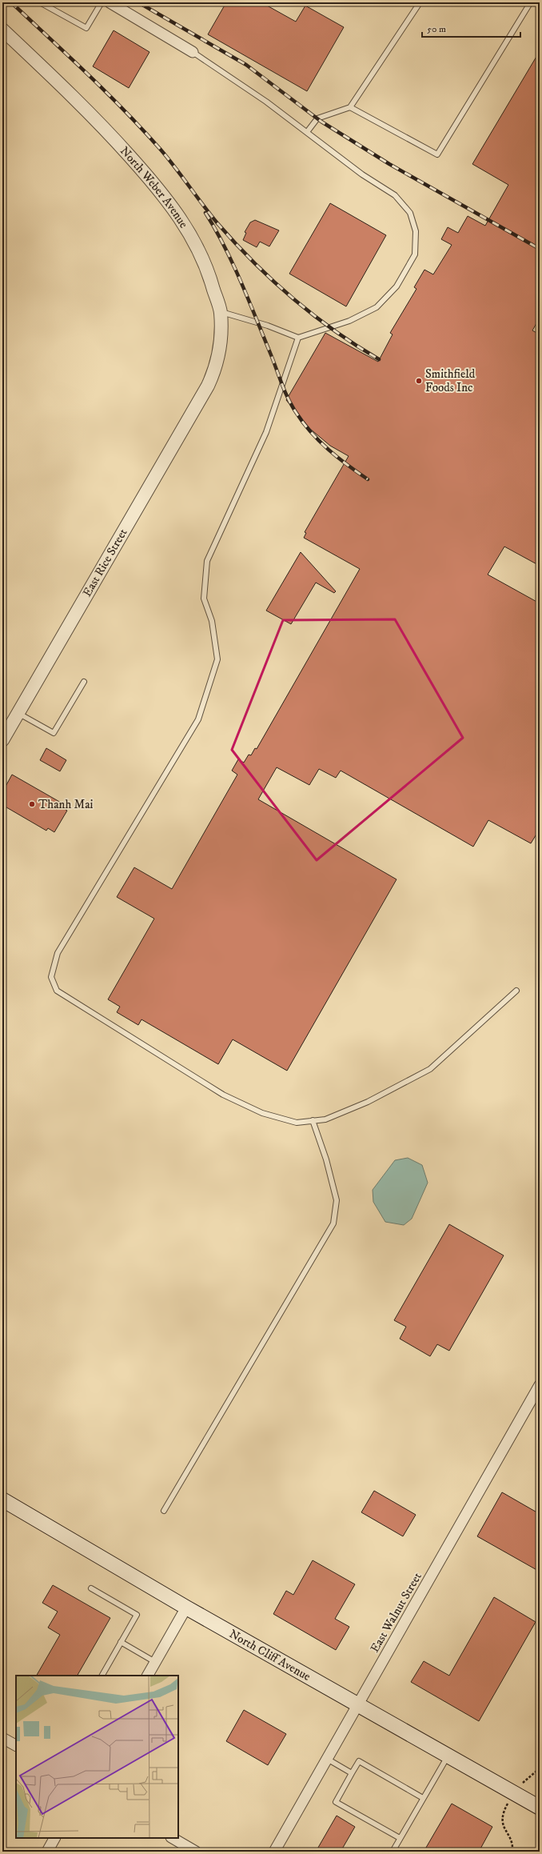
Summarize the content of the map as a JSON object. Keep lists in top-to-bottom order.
{
  "streets": {
    "main road": ["North Cliff Avenue"],
    "street": ["North Weber Avenue", "East Rice Street", "East Walnut Street"]
  },
  "crossings": [
    ["North Weber Avenue", "East Rice Street"],
    ["East Walnut Street", "North Cliff Avenue"]
  ],
  "places": ["Smithfield Foods Inc", "Thanh Mai"],
  "scale_bar": "50 m"
}
